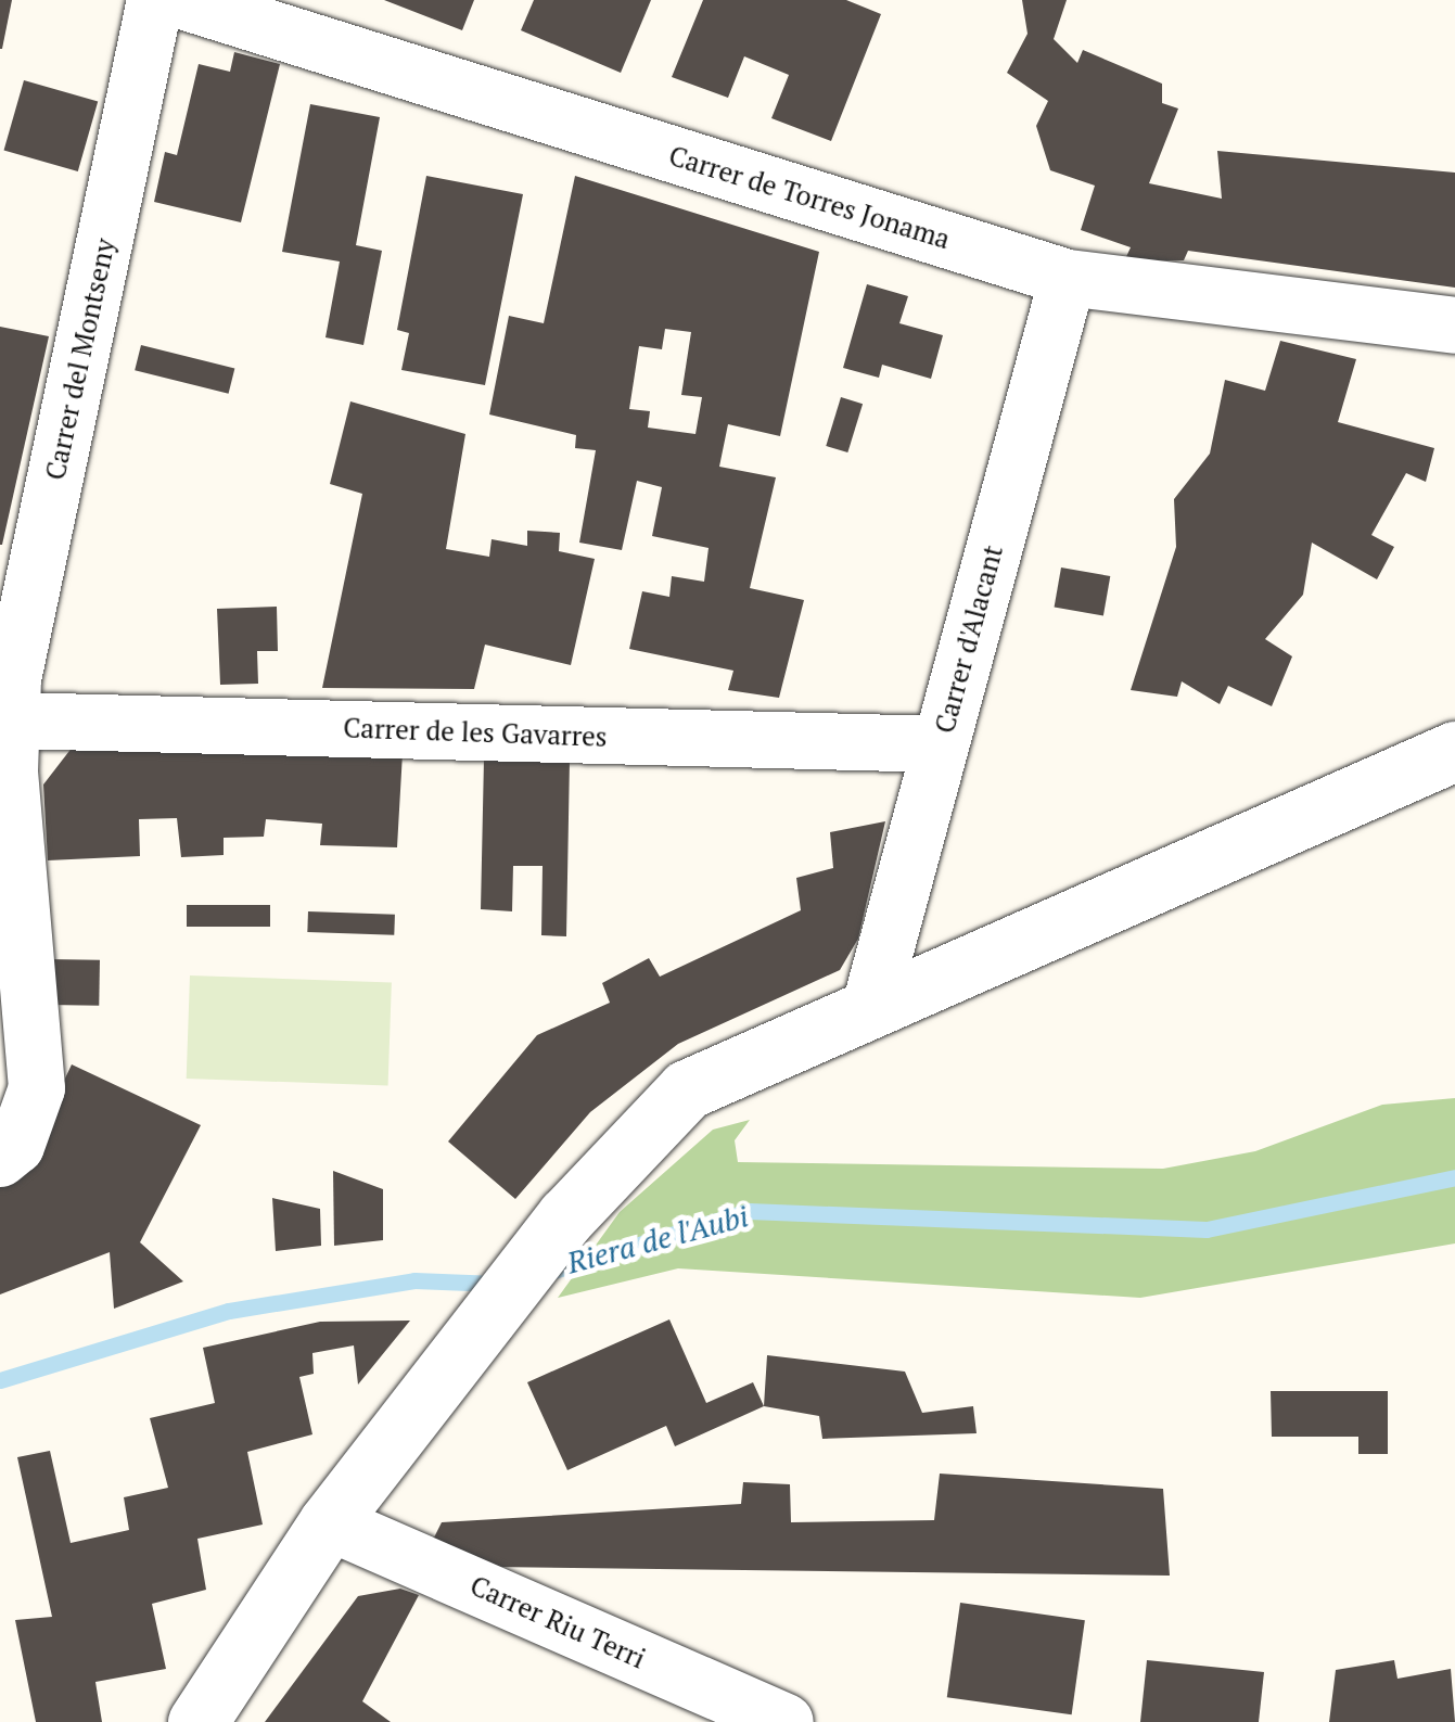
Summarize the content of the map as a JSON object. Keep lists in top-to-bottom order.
{
  "streets": {
    "street": [
      "Carrer de Torres Jonama",
      "Carrer del Montseny",
      "Carrer d'Alacant",
      "Carrer de les Gavarres",
      "Carrer Riu Terri"
    ]
  },
  "crossings": [
    ["Carrer de Torres Jonama", "Carrer d'Alacant"],
    ["Carrer del Montseny", "Carrer de les Gavarres"],
    ["Carrer d'Alacant", "Carrer de les Gavarres"]
  ],
  "water": ["Riera de l'Aubi"]
}
